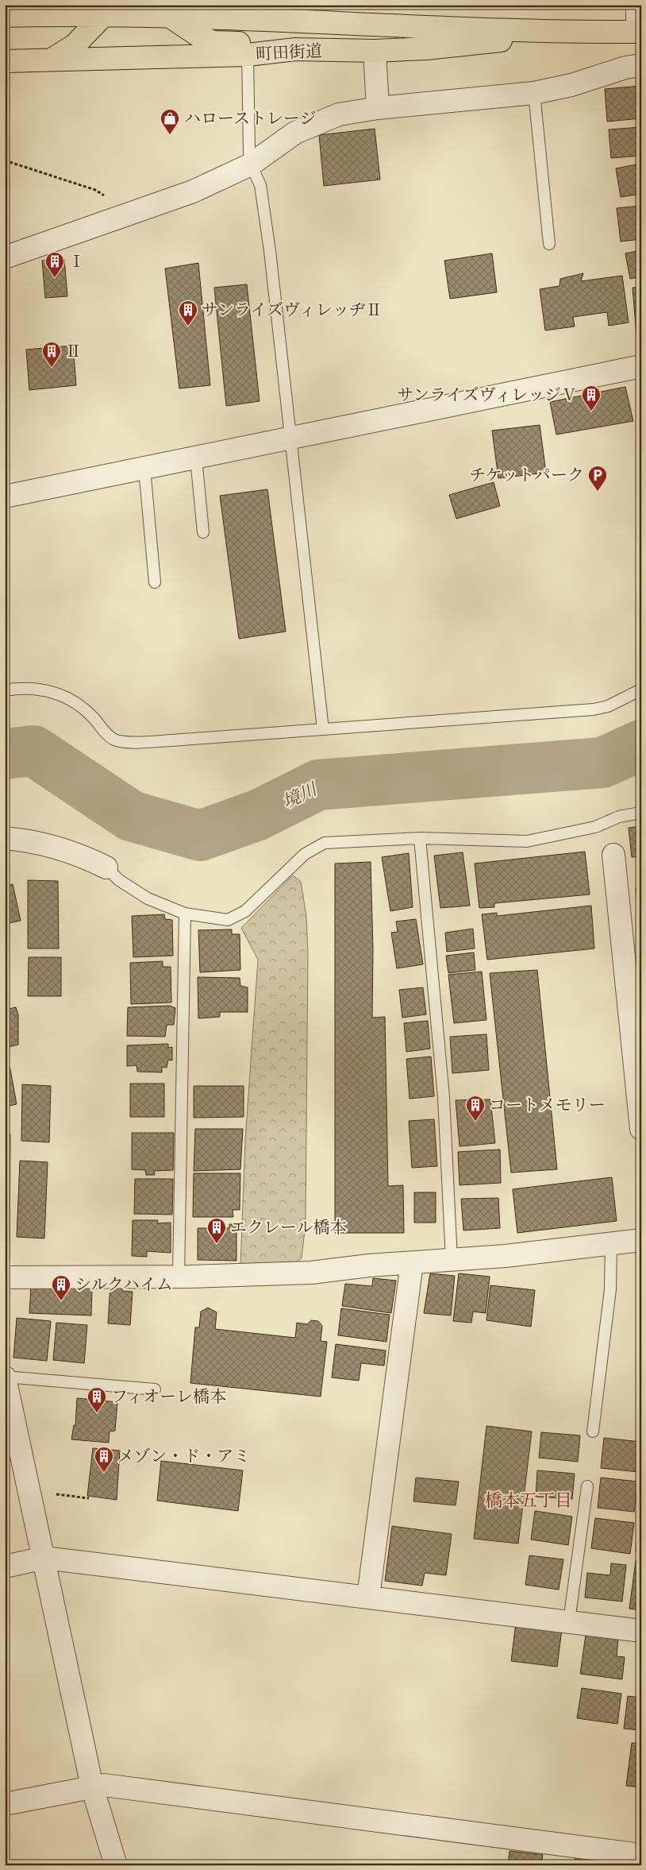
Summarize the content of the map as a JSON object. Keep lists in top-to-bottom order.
{
  "streets": {
    "main road": ["町田街道"]
  },
  "districts": ["橋本五丁目"],
  "water": ["境川"],
  "places": {
    "shop": ["ハローストレージ"],
    "building": [
      "Ⅰ",
      "サンライズヴィレッヂⅡ",
      "Ⅱ",
      "サンライズヴィレッジⅤ",
      "コートメモリー",
      "エクレール橋本",
      "シルクハイム",
      "フィオーレ橋本",
      "メゾン・ド・アミ"
    ],
    "parking": ["チケットパーク"]
  }
}
